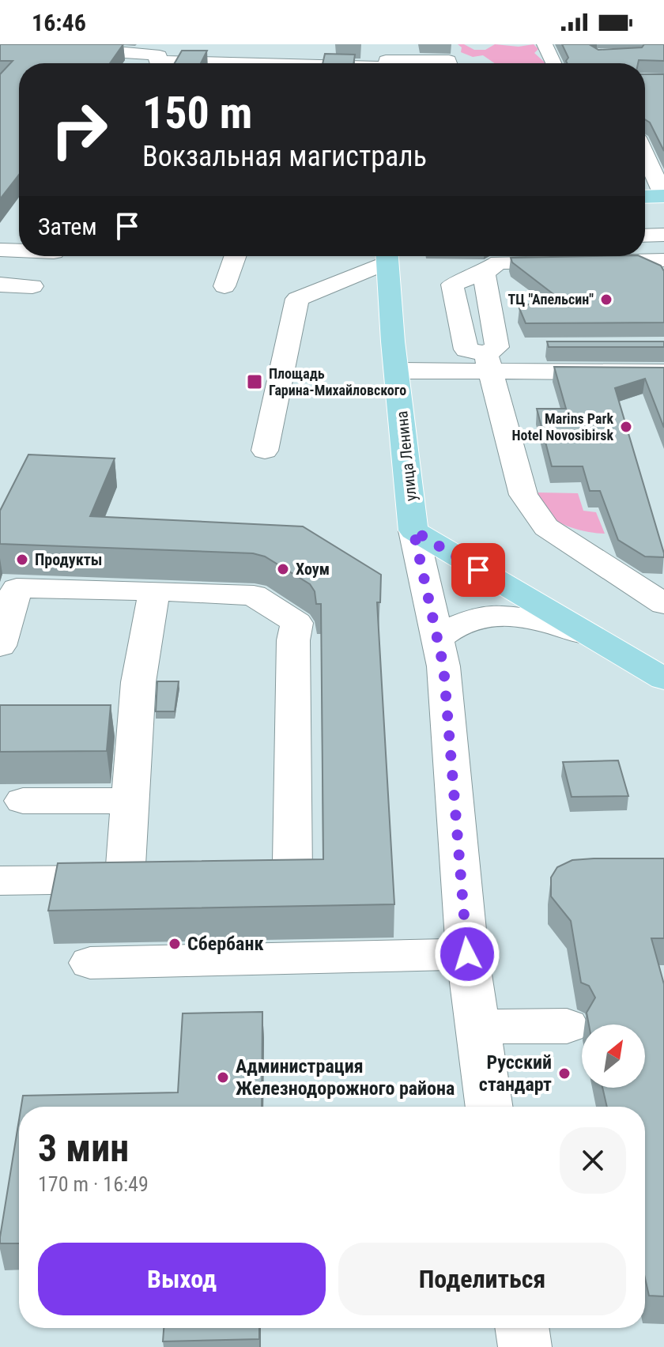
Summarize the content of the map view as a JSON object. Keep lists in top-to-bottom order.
{
  "streets": {
    "main road": ["улица Ленина"]
  },
  "places": {
    "other": [
      "ТЦ \"Апельсин\"",
      "Marins Park Hotel Novosibirsk",
      "Продукты",
      "Хоум",
      "Сбербанк",
      "Русский стандарт",
      "Администрация Железнодорожного района"
    ],
    "transit": ["Площадь Гарина-Михайловского"]
  },
  "north": "top right",
  "page": {
    "status": "16:46",
    "turn": ["150 m", "Вокзальная магистраль"],
    "then": "Затем",
    "heading": ["3 мин", "170 m · 16:49"],
    "buttons": ["Выход", "Поделиться"]
  }
}
